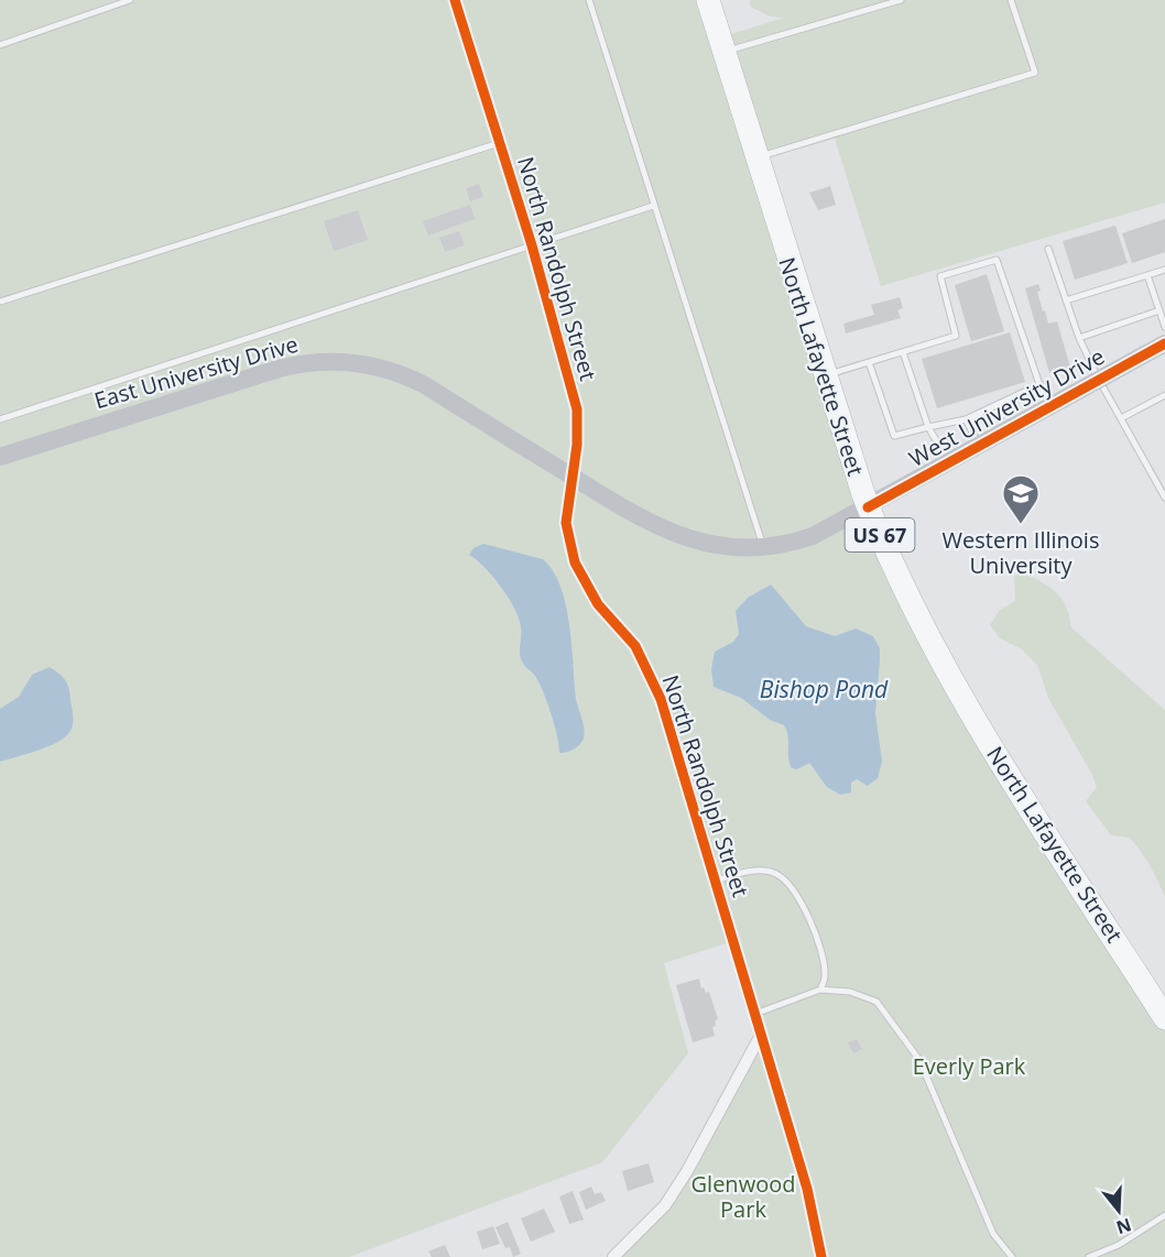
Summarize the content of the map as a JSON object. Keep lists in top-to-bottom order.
{
  "streets": {
    "highway": ["North Lafayette Street", "US 67"],
    "main road": ["East University Drive", "West University Drive"],
    "street": ["North Randolph Street"]
  },
  "crossings": [
    ["North Randolph Street", "East University Drive"],
    ["North Lafayette Street", "East University Drive"],
    ["North Lafayette Street", "West University Drive"],
    ["East University Drive", "West University Drive"]
  ],
  "water": ["Bishop Pond"],
  "parks": ["Everly Park", "Glenwood Park"],
  "places": {
    "school or university": ["Western Illinois University"]
  },
  "north": "bottom"
}
